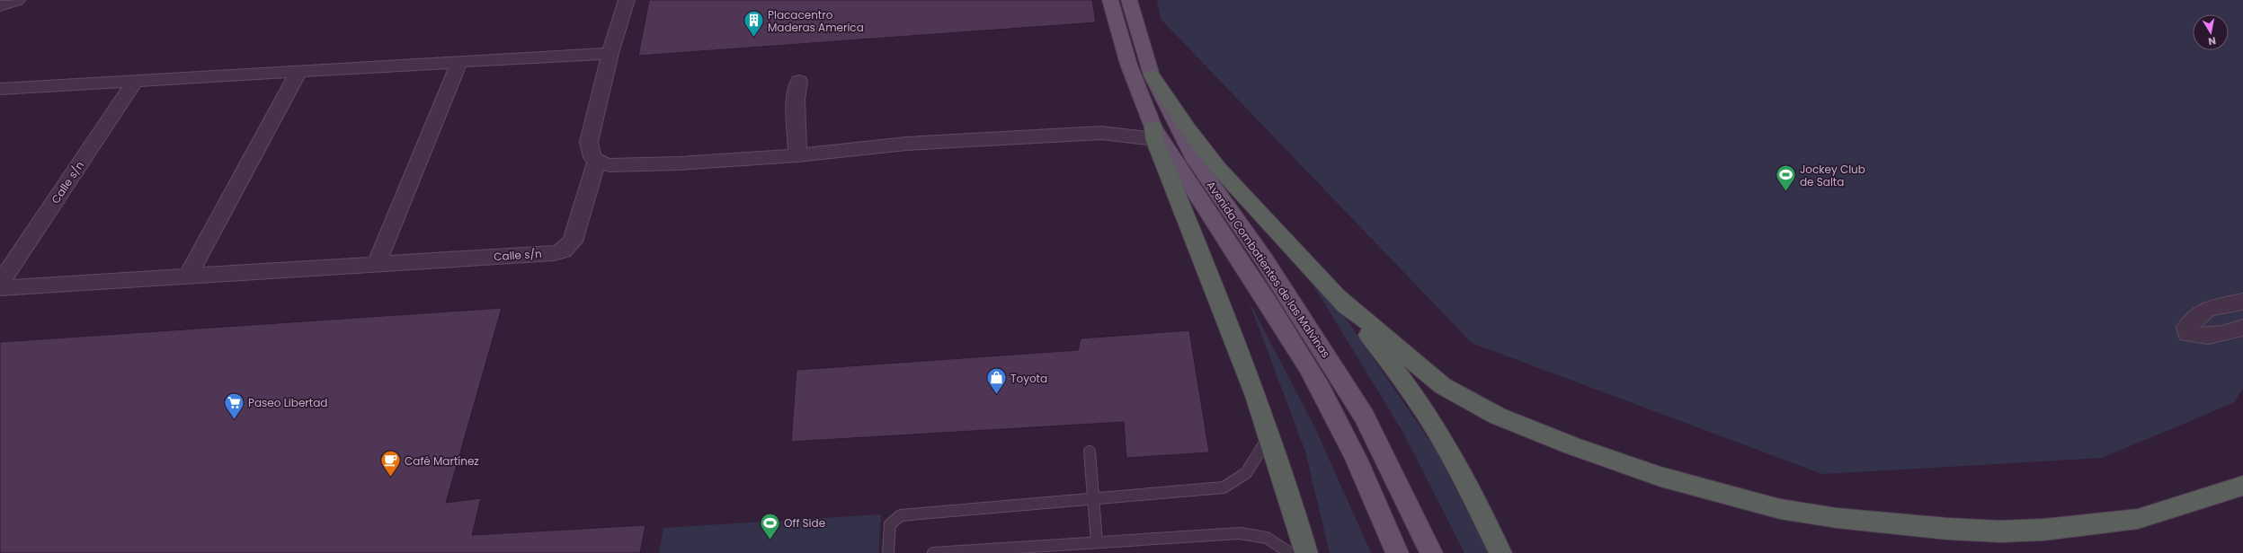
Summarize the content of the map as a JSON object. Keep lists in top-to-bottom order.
{
  "streets": {
    "main road": ["Avenida Combatientes de las Malvinas"],
    "street": ["Calle s/n"]
  },
  "places": {
    "building": ["Placacentro Maderas America"],
    "sports": ["Jockey Club de Salta", "Off Side"],
    "shop": ["Toyota"],
    "supermarket": ["Paseo Libertad"],
    "cafe": ["Café Martínez"]
  },
  "north": "bottom"
}
